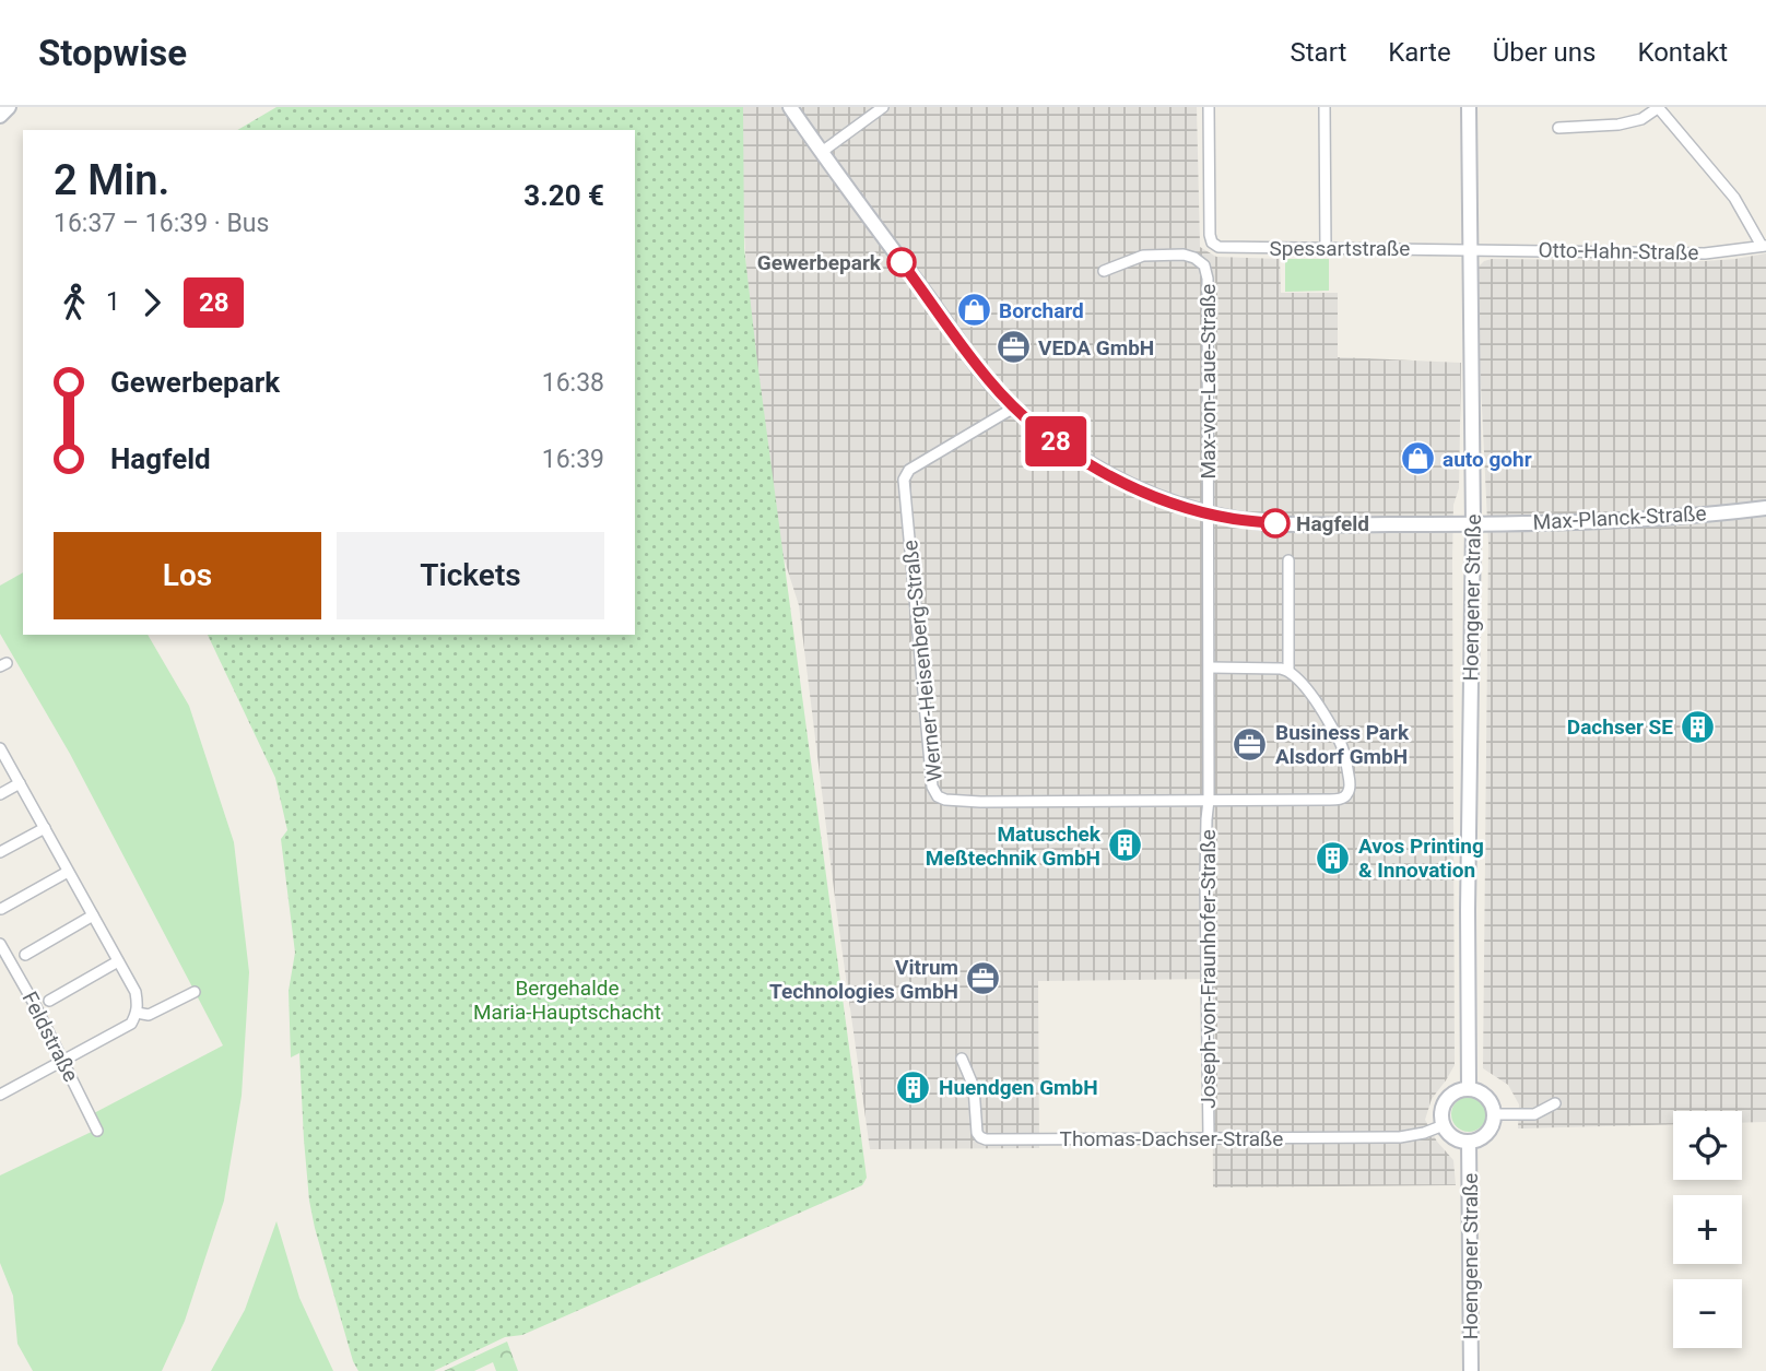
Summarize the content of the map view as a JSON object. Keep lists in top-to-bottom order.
{
  "streets": {
    "main road": ["Max-Planck-Straße", "Hoengener Straße"],
    "street": [
      "Spessartstraße",
      "Otto-Hahn-Straße",
      "Max-von-Laue-Straße",
      "Werner-Heisenberg-Straße",
      "Joseph-von-Fraunhofer-Straße",
      "Feldstraße",
      "Thomas-Dachser-Straße"
    ]
  },
  "crossings": [
    ["Spessartstraße", "Otto-Hahn-Straße"],
    ["Spessartstraße", "Hoengener Straße"],
    ["Otto-Hahn-Straße", "Hoengener Straße"],
    ["Max-von-Laue-Straße", "Max-Planck-Straße"],
    ["Max-von-Laue-Straße", "Joseph-von-Fraunhofer-Straße"],
    ["Max-Planck-Straße", "Hoengener Straße"],
    ["Max-Planck-Straße", "Werner-Heisenberg-Straße"],
    ["Max-Planck-Straße", "Joseph-von-Fraunhofer-Straße"],
    ["Hoengener Straße", "Thomas-Dachser-Straße"],
    ["Werner-Heisenberg-Straße", "Joseph-von-Fraunhofer-Straße"],
    ["Joseph-von-Fraunhofer-Straße", "Thomas-Dachser-Straße"]
  ],
  "parks": ["Bergehalde Maria-Hauptschacht"],
  "places": {
    "other": ["Gewerbepark", "Hagfeld"],
    "shop": ["Borchard", "auto gohr"],
    "office": ["VEDA GmbH", "Business Park Alsdorf GmbH", "Vitrum Technologies GmbH"],
    "building": [
      "Dachser SE",
      "Matuschek Meßtechnik GmbH",
      "Avos Printing & Innovation",
      "Huendgen GmbH"
    ]
  },
  "lines": ["bus line 28"],
  "page": {
    "header": "Stopwise",
    "nav": [
      "Start",
      "Karte",
      "Über uns",
      "Kontakt"
    ],
    "on_map": "28",
    "heading": ["2 Min.", "16:37 – 16:39 · Bus", "3.20 €"],
    "legs": ["1", "28"],
    "list": [
      {
        "name": "Gewerbepark",
        "value": "16:38"
      },
      {
        "name": "Hagfeld",
        "value": "16:39"
      }
    ],
    "buttons": ["Los", "Tickets"],
    "map_buttons": ["+", "−"]
  }
}
